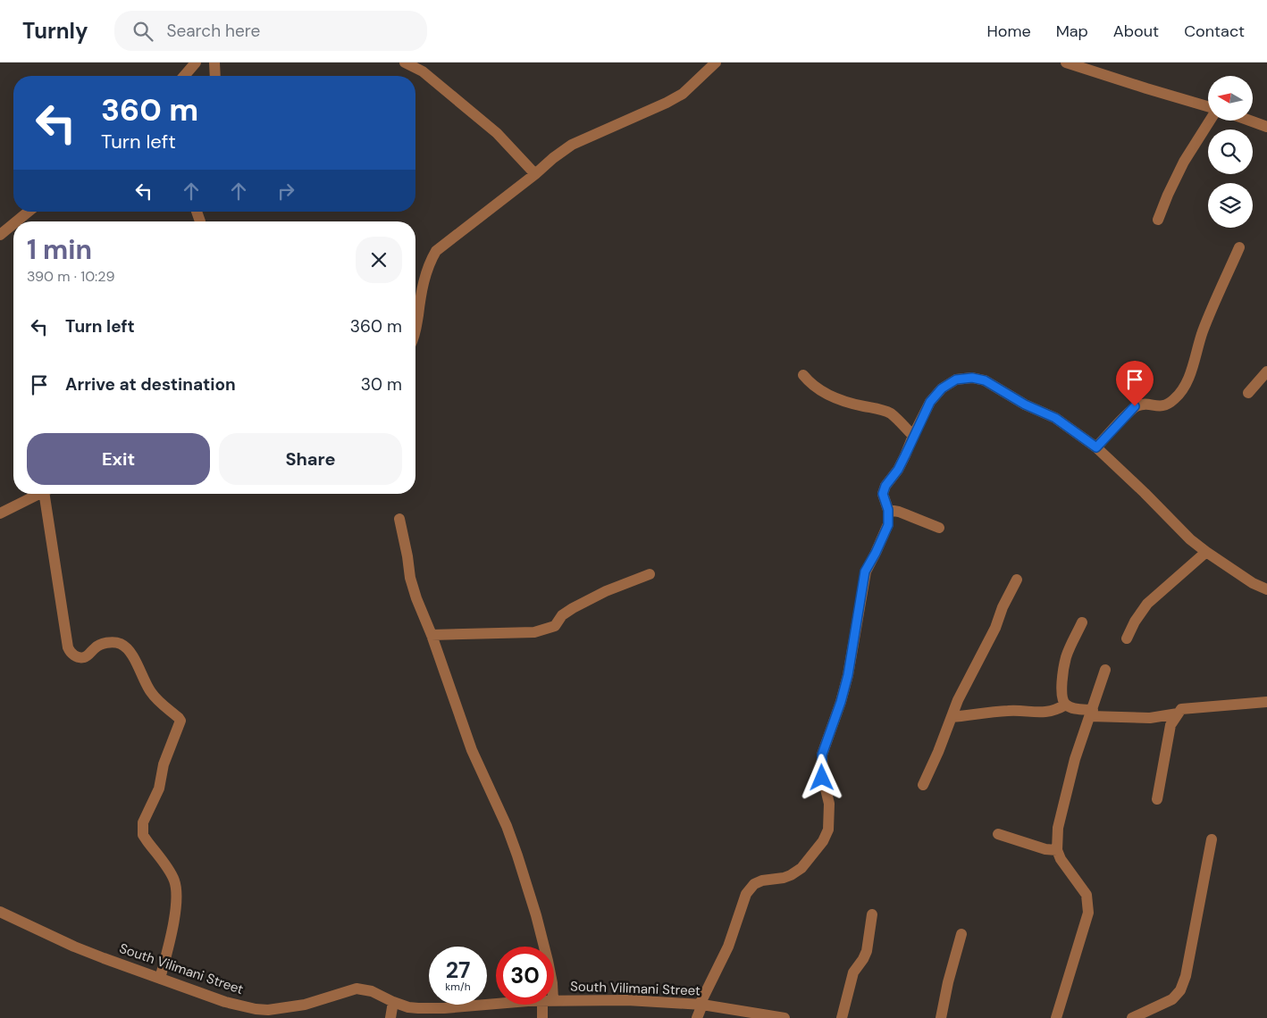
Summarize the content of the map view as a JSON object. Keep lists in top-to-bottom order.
{
  "streets": {
    "street": ["South Vilimani Street"]
  },
  "north": "left",
  "page": {
    "header": "Turnly",
    "search": "Search here",
    "nav": [
      "Home",
      "Map",
      "About",
      "Contact"
    ],
    "turn": ["360 m", "Turn left"],
    "heading": ["1 min", "390 m · 10:29"],
    "list": [
      {
        "name": "Turn left",
        "value": "360 m"
      },
      {
        "name": "Arrive at destination",
        "value": "30 m"
      }
    ],
    "buttons": ["Exit", "Share"],
    "speed": "27 km/h",
    "limit": "30"
  }
}
